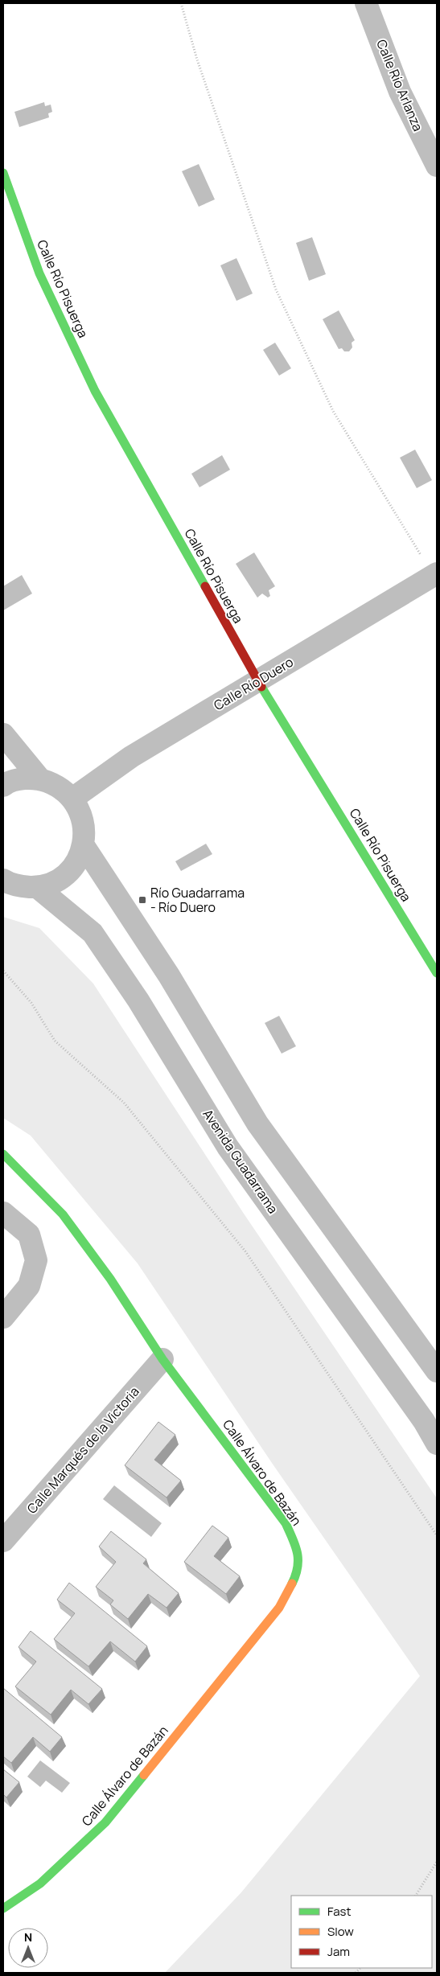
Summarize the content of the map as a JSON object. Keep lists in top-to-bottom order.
{
  "streets": {
    "street": [
      "Calle Río Arlanza",
      "Calle Río Pisuerga",
      "Calle Río Duero",
      "Avenida Guadarrama",
      "Calle Marqués de la Victoria",
      "Calle Álvaro de Bazán"
    ]
  },
  "crossings": [
    ["Calle Río Pisuerga", "Calle Río Duero"],
    ["Calle Marqués de la Victoria", "Calle Álvaro de Bazán"]
  ],
  "places": {
    "transit": ["Río Guadarrama - Río Duero"]
  },
  "legend": ["Fast", "Slow", "Jam"],
  "north": "top"
}
